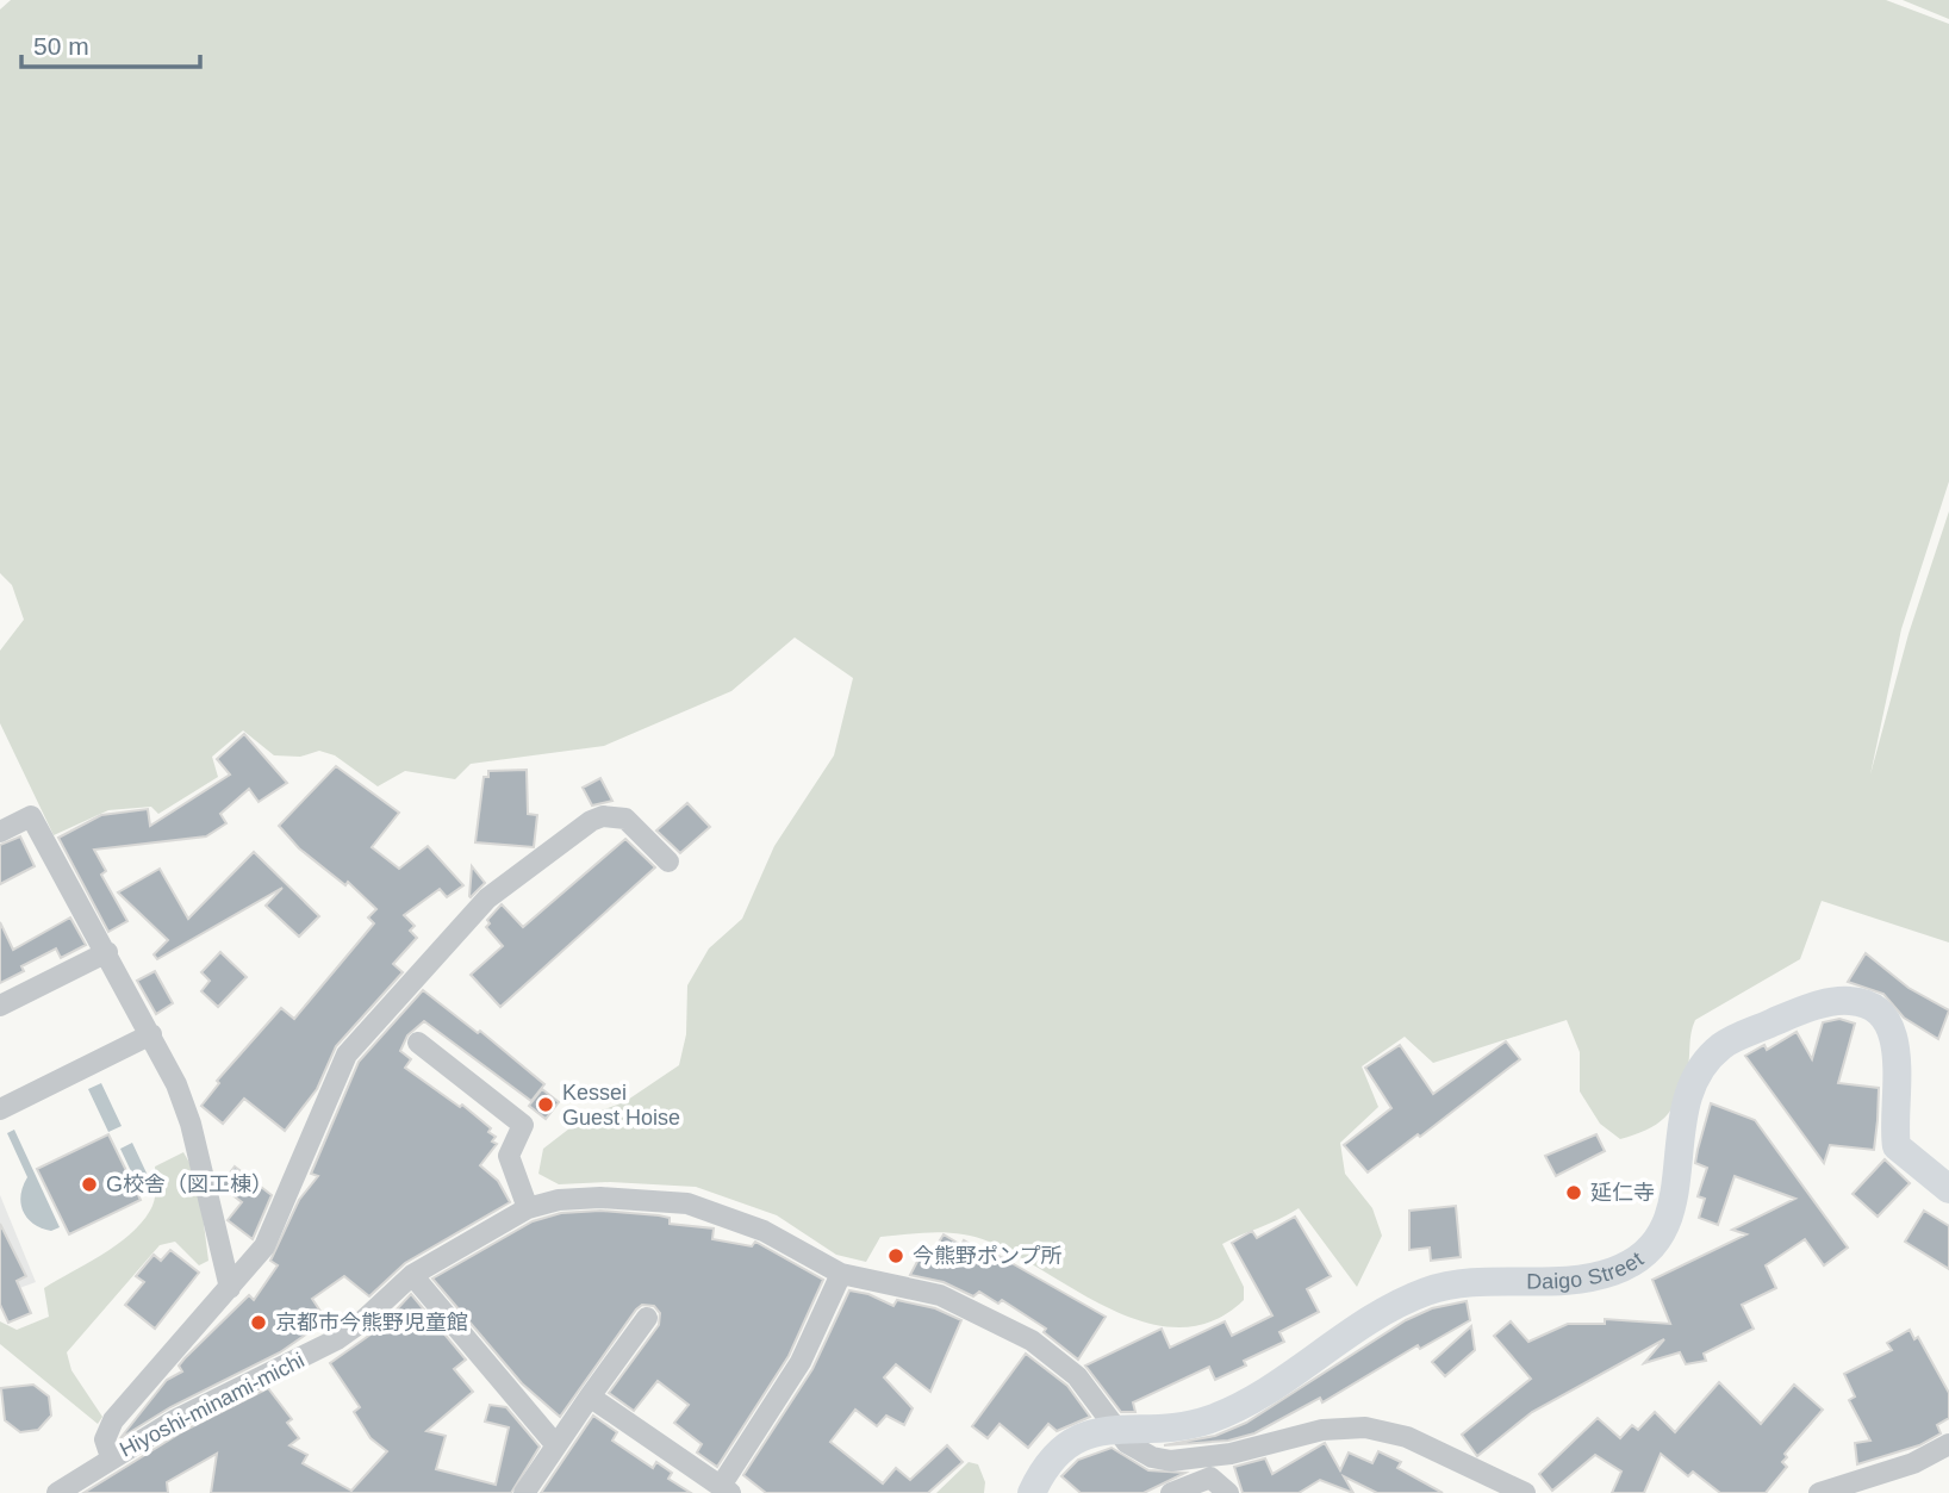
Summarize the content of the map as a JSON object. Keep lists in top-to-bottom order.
{
  "streets": {
    "main road": ["Daigo Street"],
    "street": ["Hiyoshi-minami-michi"]
  },
  "crossings": [
    ["Daigo Street", "Hiyoshi-minami-michi"]
  ],
  "places": [
    "Kessei Guest Hoise",
    "G校舎（図工棟）",
    "延仁寺",
    "今熊野ポンプ所",
    "京都市今熊野児童館"
  ],
  "scale_bar": "50 m"
}
